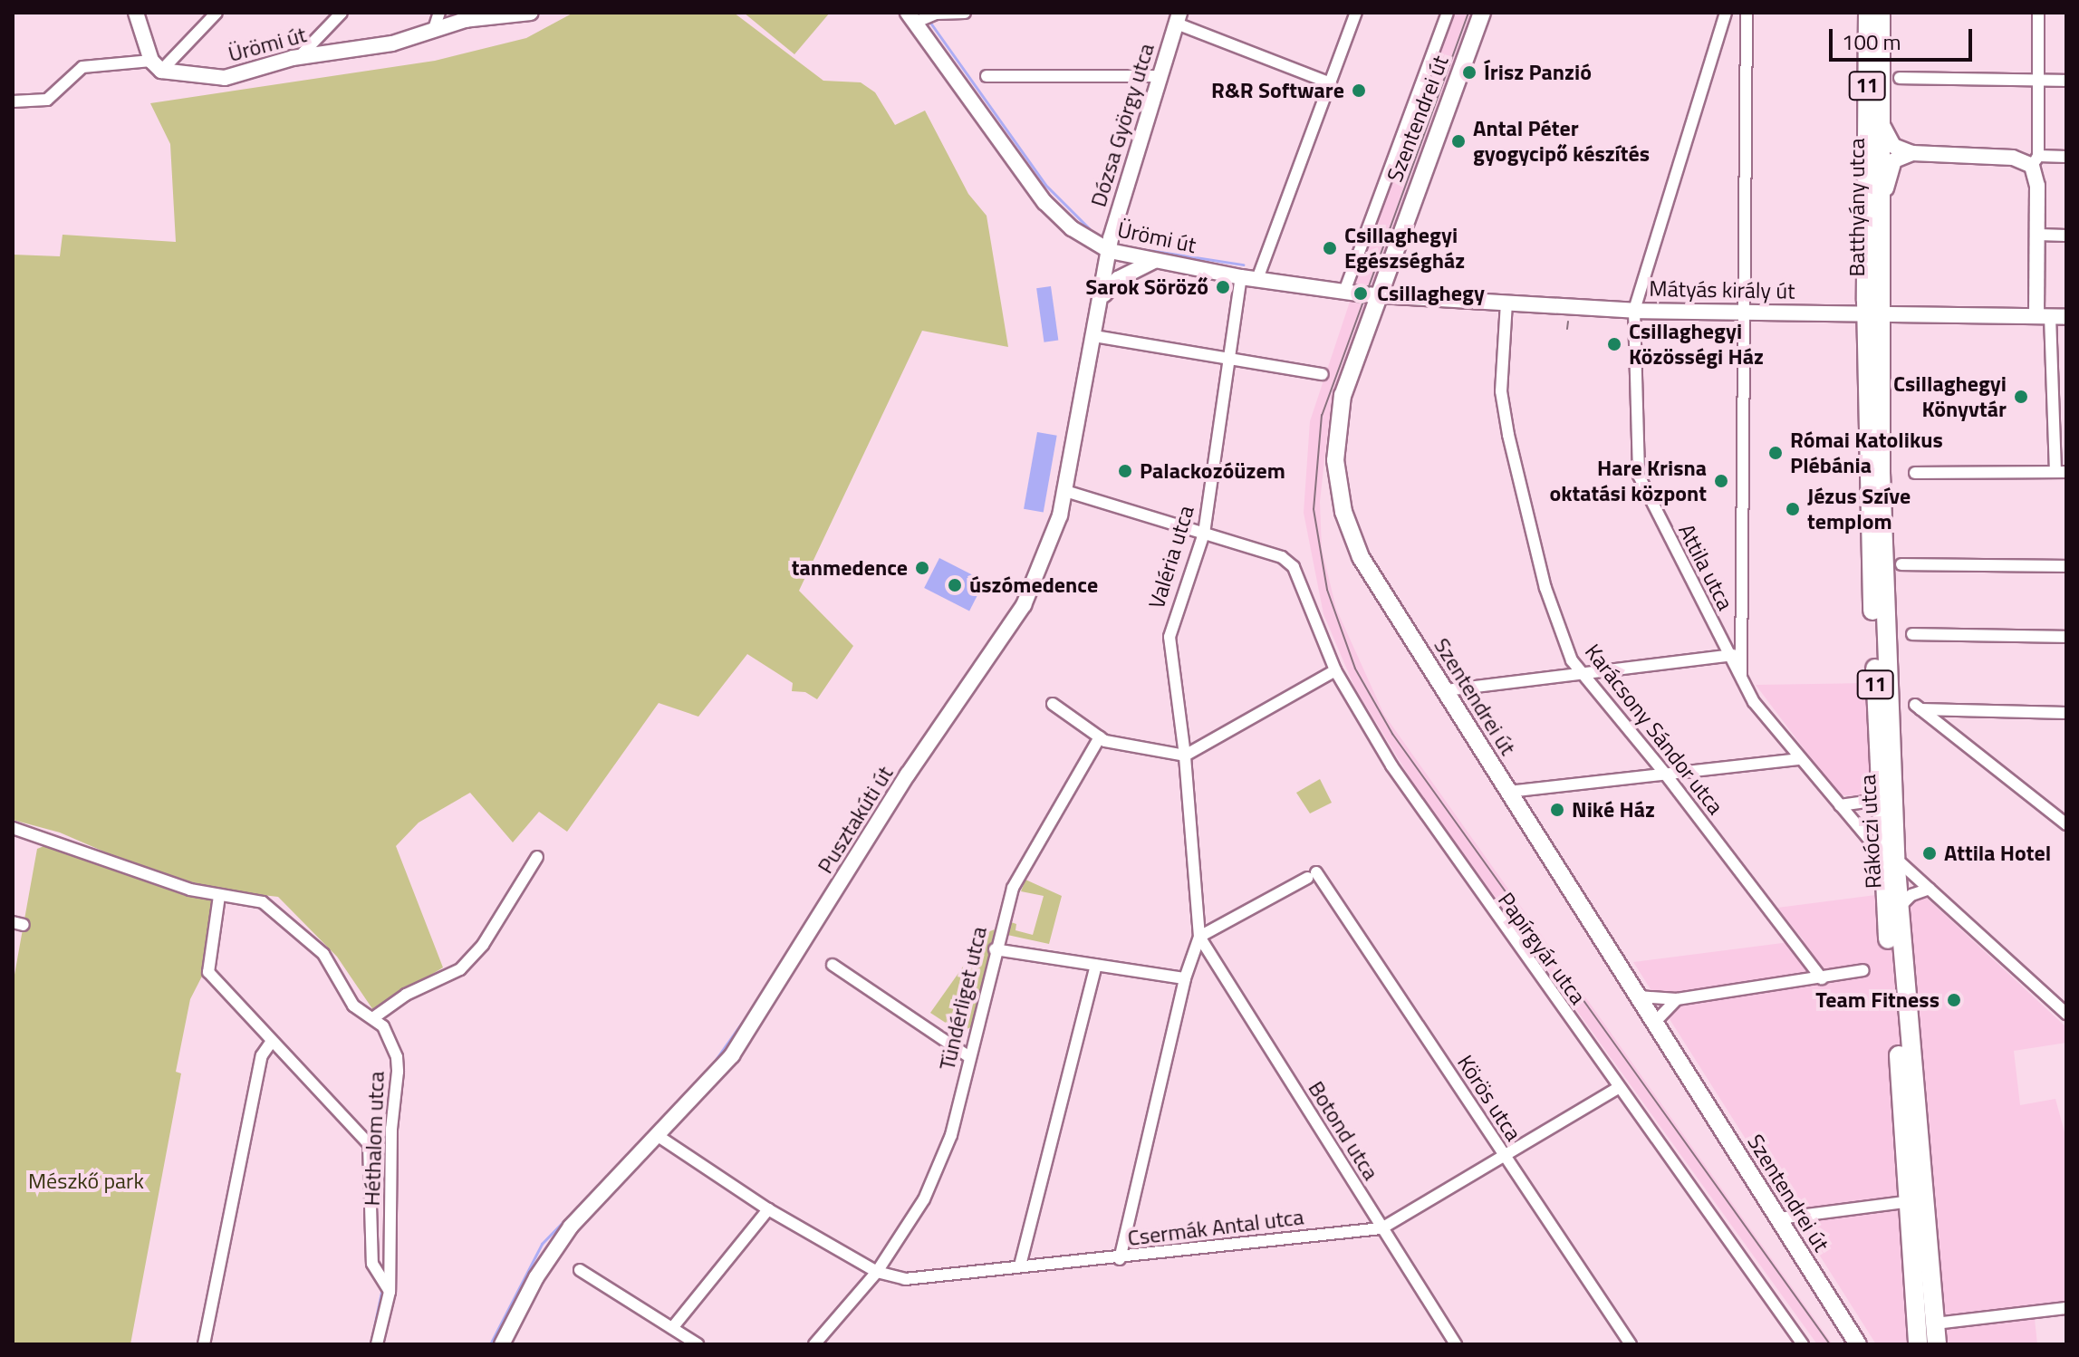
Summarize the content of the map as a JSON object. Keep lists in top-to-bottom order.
{
  "streets": {
    "main road": [
      "11",
      "Szentendrei út",
      "Batthyány utca",
      "Rákóczi utca"
    ],
    "street": [
      "Ürömi út",
      "Dózsa György utca",
      "Mátyás király út",
      "Valéria utca",
      "Attila utca",
      "Karácsony Sándor utca",
      "Pusztakúti út",
      "Papírgyár utca",
      "Tündérliget utca",
      "Körös utca",
      "Botond utca",
      "Héthalom utca",
      "Csermák Antal utca"
    ]
  },
  "crossings": [
    ["Ürömi út", "Szentendrei út"],
    ["Ürömi út", "Dózsa György utca"],
    ["Ürömi út", "Mátyás király út"],
    ["Ürömi út", "Valéria utca"],
    ["Ürömi út", "Pusztakúti út"],
    ["Szentendrei út", "Mátyás király út"],
    ["Dózsa György utca", "Pusztakúti út"],
    ["Batthyány utca", "Mátyás király út"],
    ["Batthyány utca", "Rákóczi utca"],
    ["Mátyás király út", "Attila utca"],
    ["Mátyás király út", "Karácsony Sándor utca"],
    ["Mátyás király út", "Rákóczi utca"],
    ["Valéria utca", "Papírgyár utca"],
    ["Valéria utca", "Körös utca"],
    ["Valéria utca", "Botond utca"],
    ["Attila utca", "Rákóczi utca"],
    ["Pusztakúti út", "Csermák Antal utca"],
    ["Papírgyár utca", "Csermák Antal utca"],
    ["Tündérliget utca", "Csermák Antal utca"],
    ["Körös utca", "Botond utca"],
    ["Körös utca", "Csermák Antal utca"],
    ["Botond utca", "Csermák Antal utca"]
  ],
  "parks": ["Mészkő park"],
  "places": [
    "Írisz Panzió",
    "R&R Software",
    "Antal Péter gyogycipő készítés",
    "Csillaghegyi Egészségház",
    "Sarok Söröző",
    "Csillaghegy",
    "Csillaghegyi Közösségi Ház",
    "Csillaghegyi Könyvtár",
    "Római Katolikus Plébánia",
    "Palackozóüzem",
    "Hare Krisna oktatási központ",
    "Jézus Szíve templom",
    "tanmedence",
    "úszómedence",
    "Niké Ház",
    "Attila Hotel",
    "Team Fitness"
  ],
  "scale_bar": "100 m"
}
